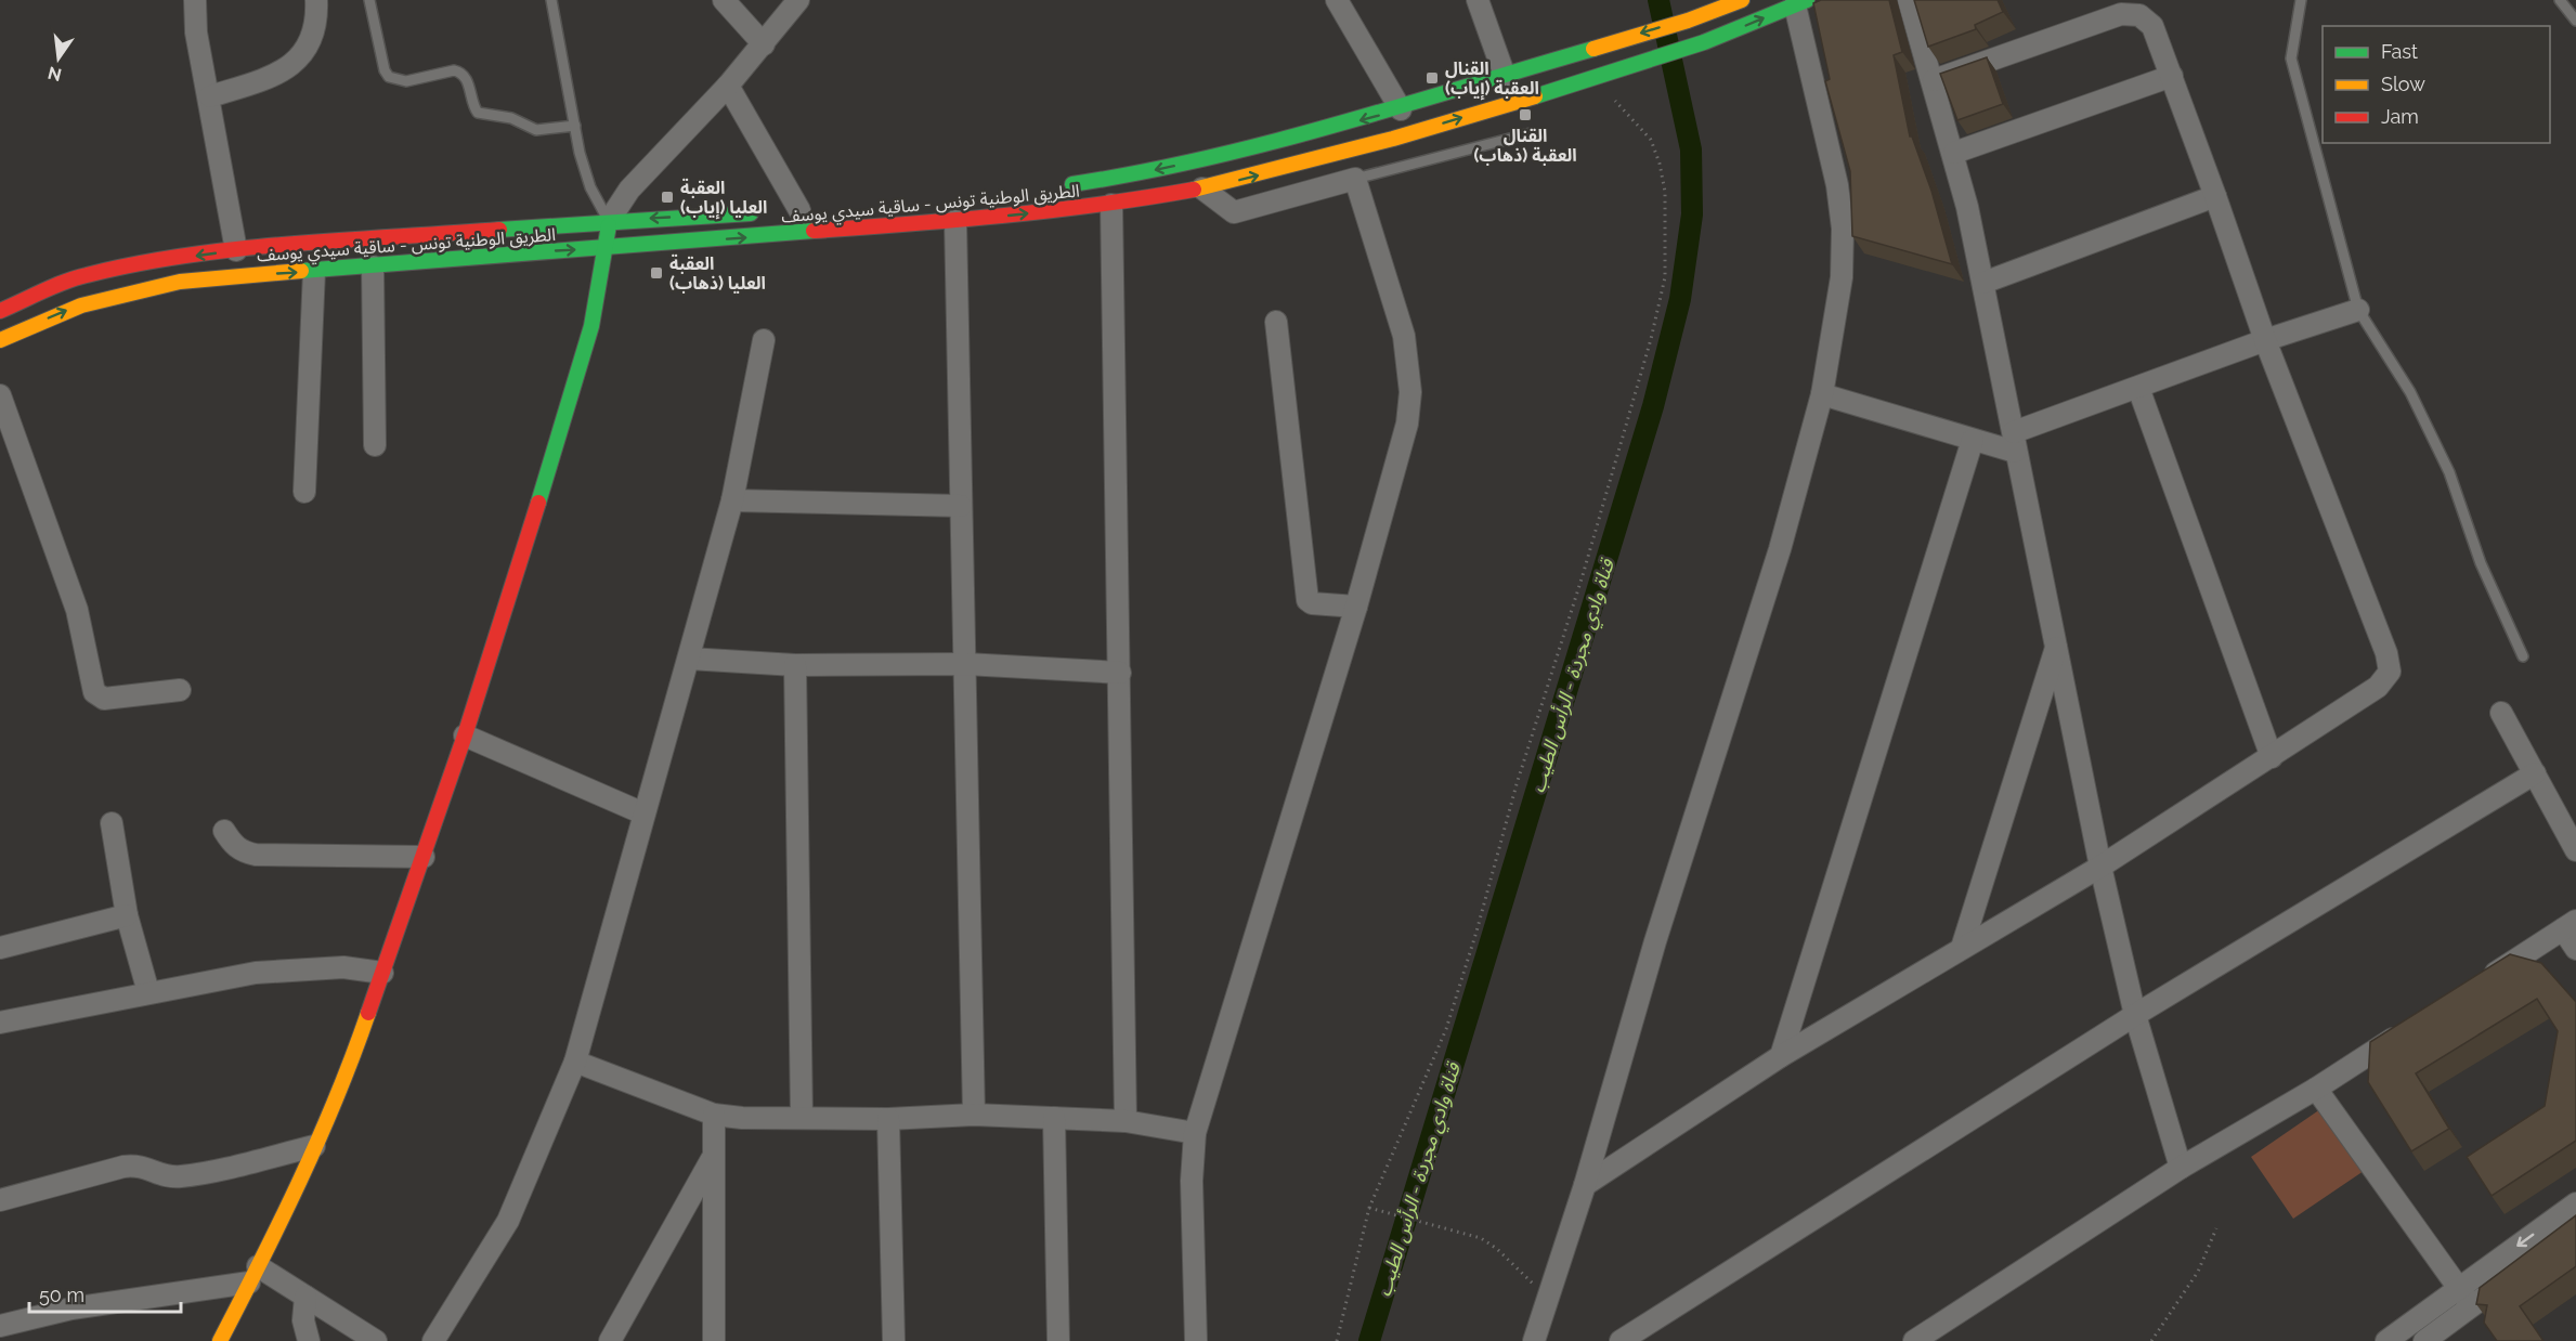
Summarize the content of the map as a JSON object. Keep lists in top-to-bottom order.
{
  "streets": {
    "main road": ["الطريق الوطنية تونس - ساقية سيدي يوسف"]
  },
  "water": ["قناة وادي مجردة - الرأس الطيب"],
  "places": {
    "transit": [
      "القنال العقبة (إياب)",
      "القنال العقبة (ذهاب)",
      "العقبة العليا (إياب)",
      "العقبة العليا (ذهاب)"
    ]
  },
  "legend": ["Fast", "Slow", "Jam"],
  "scale_bar": "50 m",
  "north": "bottom"
}
